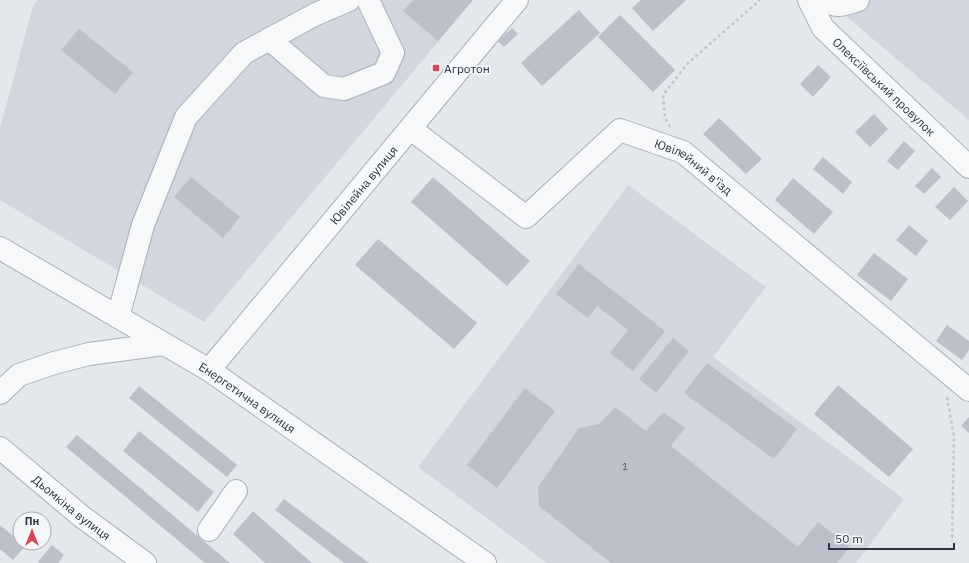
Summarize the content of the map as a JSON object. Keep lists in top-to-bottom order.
{
  "streets": {
    "street": [
      "Олексіївський провулок",
      "Ювілейний в'їзд",
      "Ювілейна вулиця",
      "Енергетична вулиця",
      "Дьомкіна вулиця"
    ]
  },
  "crossings": [
    ["Ювілейний в'їзд", "Ювілейна вулиця"],
    ["Ювілейна вулиця", "Енергетична вулиця"]
  ],
  "places": {
    "transit": ["Агротон"]
  },
  "house_numbers": ["1"],
  "scale_bar": "50 m",
  "north": "top"
}
